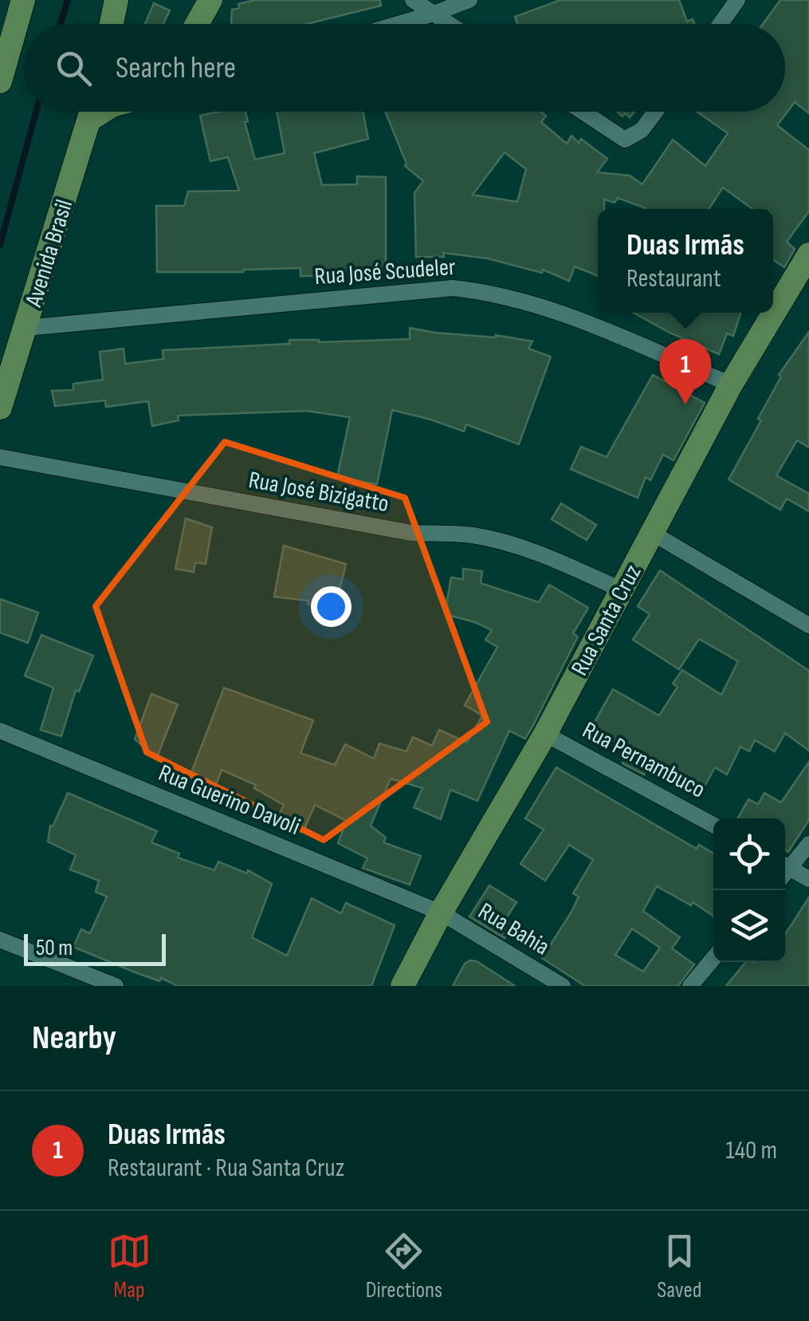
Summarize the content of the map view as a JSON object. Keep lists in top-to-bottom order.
{
  "streets": {
    "street": [
      "Avenida Brasil",
      "Rua José Scudeler",
      "Rua José Bizigatto",
      "Rua Santa Cruz",
      "Rua Pernambuco",
      "Rua Guerino Davoli",
      "Rua Bahia"
    ]
  },
  "crossings": [
    ["Avenida Brasil", "Rua José Scudeler"],
    ["Rua José Scudeler", "Rua Santa Cruz"],
    ["Rua José Bizigatto", "Rua Santa Cruz"],
    ["Rua Santa Cruz", "Rua Pernambuco"],
    ["Rua Santa Cruz", "Rua Guerino Davoli"],
    ["Rua Santa Cruz", "Rua Bahia"],
    ["Rua Guerino Davoli", "Rua Bahia"]
  ],
  "scale_bar": "50 m",
  "page": {
    "search": "Search here",
    "popup": ["Duas Irmãs", "Restaurant"],
    "pins": "1",
    "scale": "50 m",
    "heading": "Nearby",
    "list": [
      {
        "mark": "1",
        "name": "Duas Irmãs",
        "note": "Restaurant · Rua Santa Cruz",
        "value": "140 m"
      }
    ],
    "nav": ["Map", "Directions", "Saved"]
  }
}
